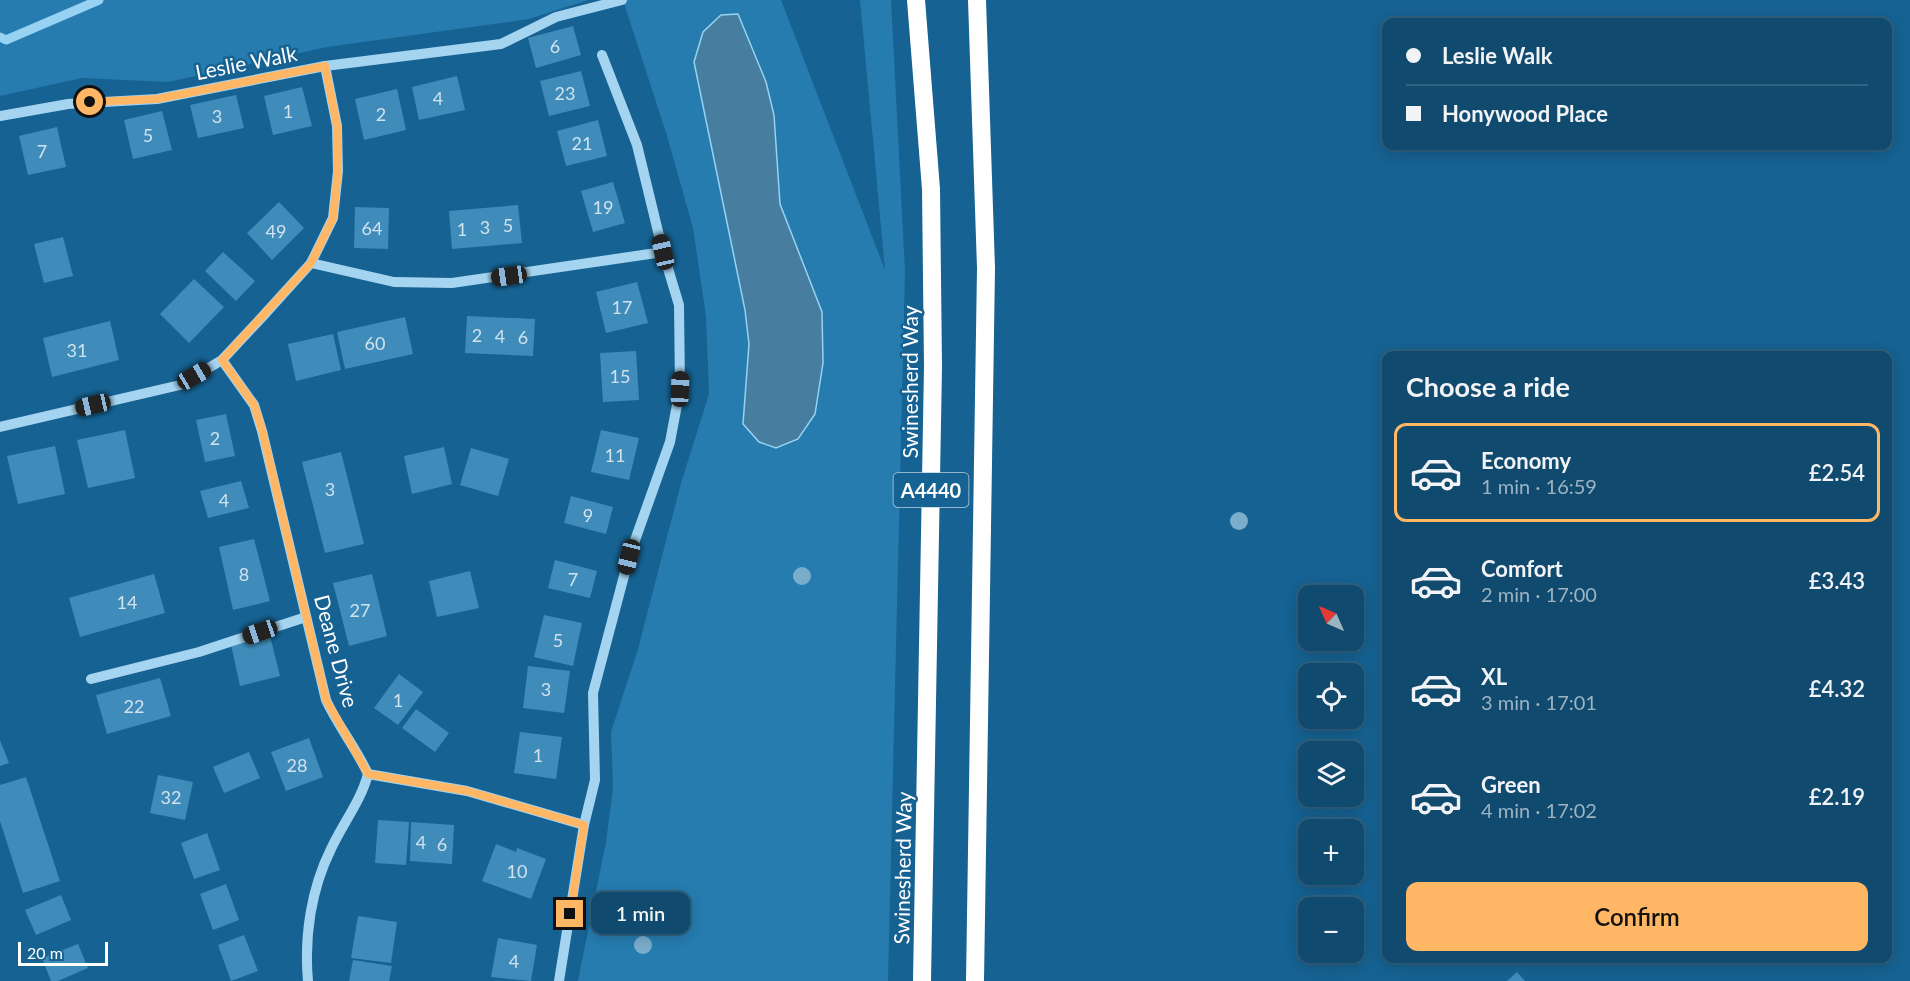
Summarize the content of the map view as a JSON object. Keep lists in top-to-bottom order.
{
  "streets": {
    "highway": ["Swinesherd Way", "A4440"],
    "street": ["Leslie Walk", "Deane Drive"]
  },
  "house_numbers": [
    "6",
    "23",
    "4",
    "1",
    "2",
    "3",
    "5",
    "21",
    "7",
    "19",
    "5",
    "3",
    "64",
    "1",
    "49",
    "17",
    "2",
    "4",
    "6",
    "60",
    "31",
    "15",
    "2",
    "11",
    "3",
    "4",
    "9",
    "8",
    "7",
    "14",
    "27",
    "5",
    "3",
    "1",
    "22",
    "1",
    "28",
    "32",
    "4",
    "6",
    "10",
    "4"
  ],
  "scale_bar": "20 m",
  "north": "top left",
  "page": {
    "banner": ["Leslie Walk", "Honywood Place"],
    "heading": "Choose a ride",
    "list": [
      {
        "name": "Economy",
        "note": "1 min · 16:59",
        "value": "£2.54"
      },
      {
        "name": "Comfort",
        "note": "2 min · 17:00",
        "value": "£3.43"
      },
      {
        "name": "XL",
        "note": "3 min · 17:01",
        "value": "£4.32"
      },
      {
        "name": "Green",
        "note": "4 min · 17:02",
        "value": "£2.19"
      }
    ],
    "map_buttons": ["+", "−"],
    "buttons": "Confirm",
    "bubble": "1 min",
    "scale": "20 m"
  }
}
